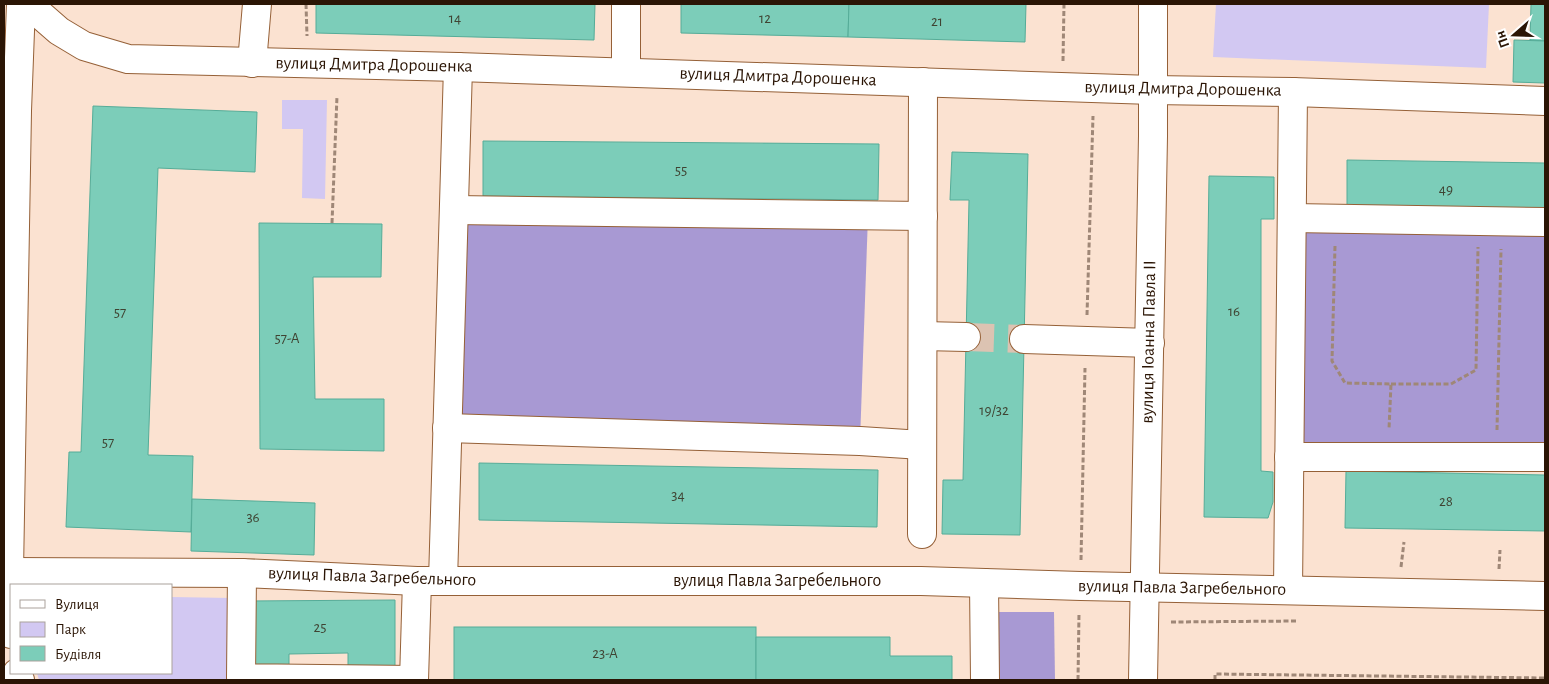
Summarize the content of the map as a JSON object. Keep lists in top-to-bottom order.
{
  "streets": {
    "street": ["вулиця Дмитра Дорошенка", "вулиця Іоанна Павла II", "вулиця Павла Загребельного"]
  },
  "crossings": [
    ["вулиця Дмитра Дорошенка", "вулиця Іоанна Павла II"],
    ["вулиця Іоанна Павла II", "вулиця Павла Загребельного"]
  ],
  "house_numbers": [
    "14",
    "12",
    "21",
    "55",
    "49",
    "16",
    "57",
    "57-А",
    "19/32",
    "57",
    "34",
    "28",
    "36",
    "25",
    "23-А"
  ],
  "legend": ["Вулиця", "Парк", "Будівля"],
  "north": "left"
}
